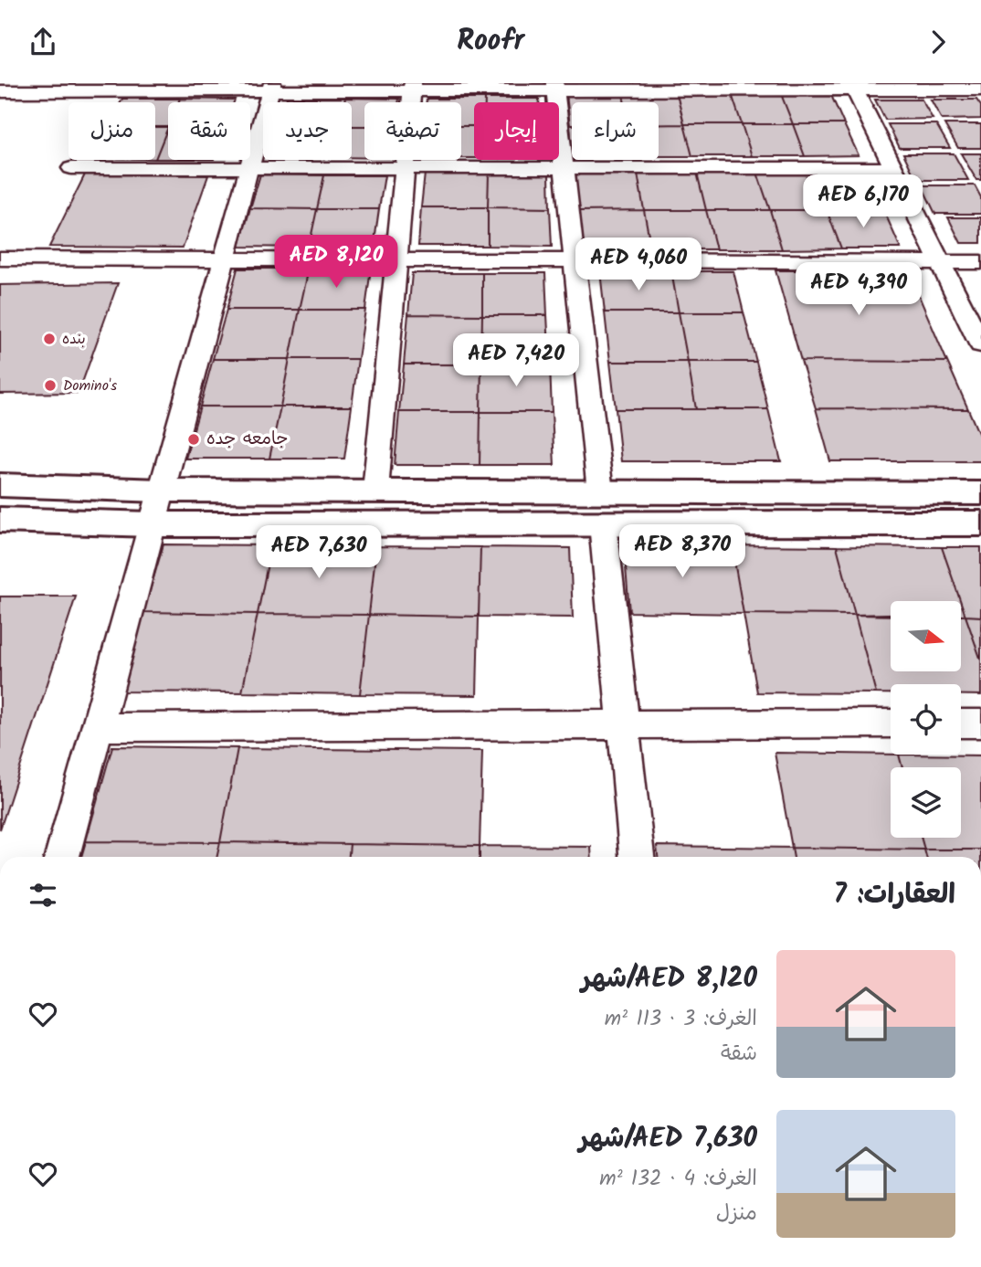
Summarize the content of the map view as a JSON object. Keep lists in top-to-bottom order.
{
  "places": ["بنده", "Domino's", "جامعه جده"],
  "north": "right",
  "page": {
    "header": "Roofr",
    "chip": [
      "شراء",
      "إيجار",
      "تصفية",
      "جديد",
      "شقة",
      "منزل"
    ],
    "price": [
      "AED 6,170",
      "AED 8,120",
      "AED 4,060",
      "AED 4,390",
      "AED 7,420",
      "AED 8,370",
      "AED 7,630"
    ],
    "heading": "العقارات: 7",
    "list": [
      {
        "name": "AED 8,120/شهر",
        "note": "الغرف: 3 · 113 m² · شقة"
      },
      {
        "name": "AED 7,630/شهر",
        "note": "الغرف: 4 · 132 m² · منزل"
      }
    ]
  }
}
